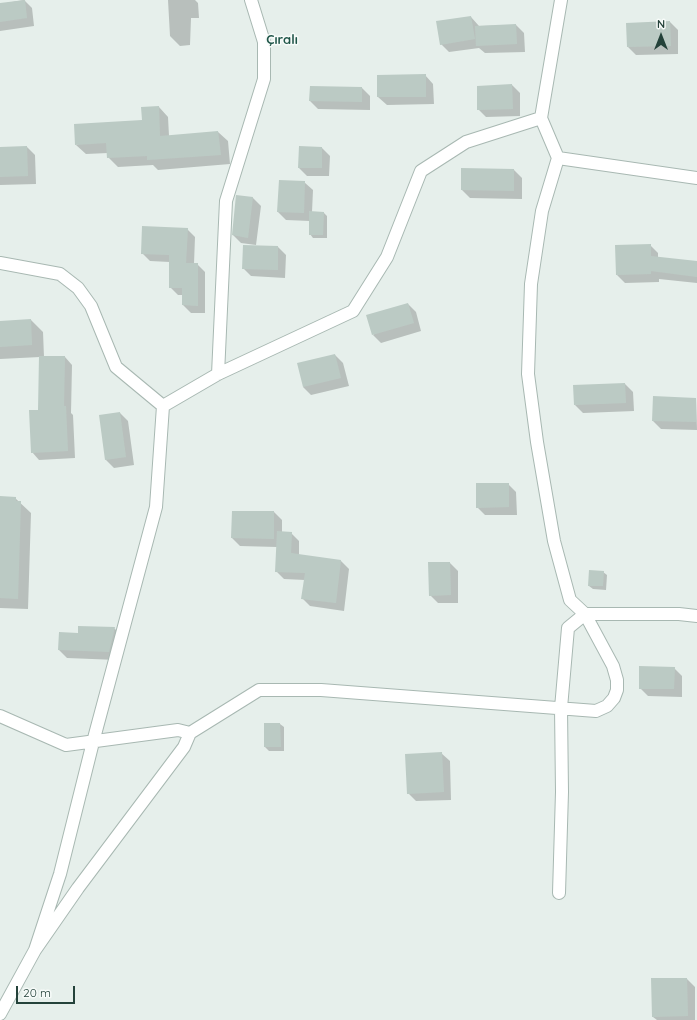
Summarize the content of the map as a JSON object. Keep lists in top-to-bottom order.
{
  "districts": ["Çıralı"],
  "scale_bar": "20 m",
  "north": "top"
}
